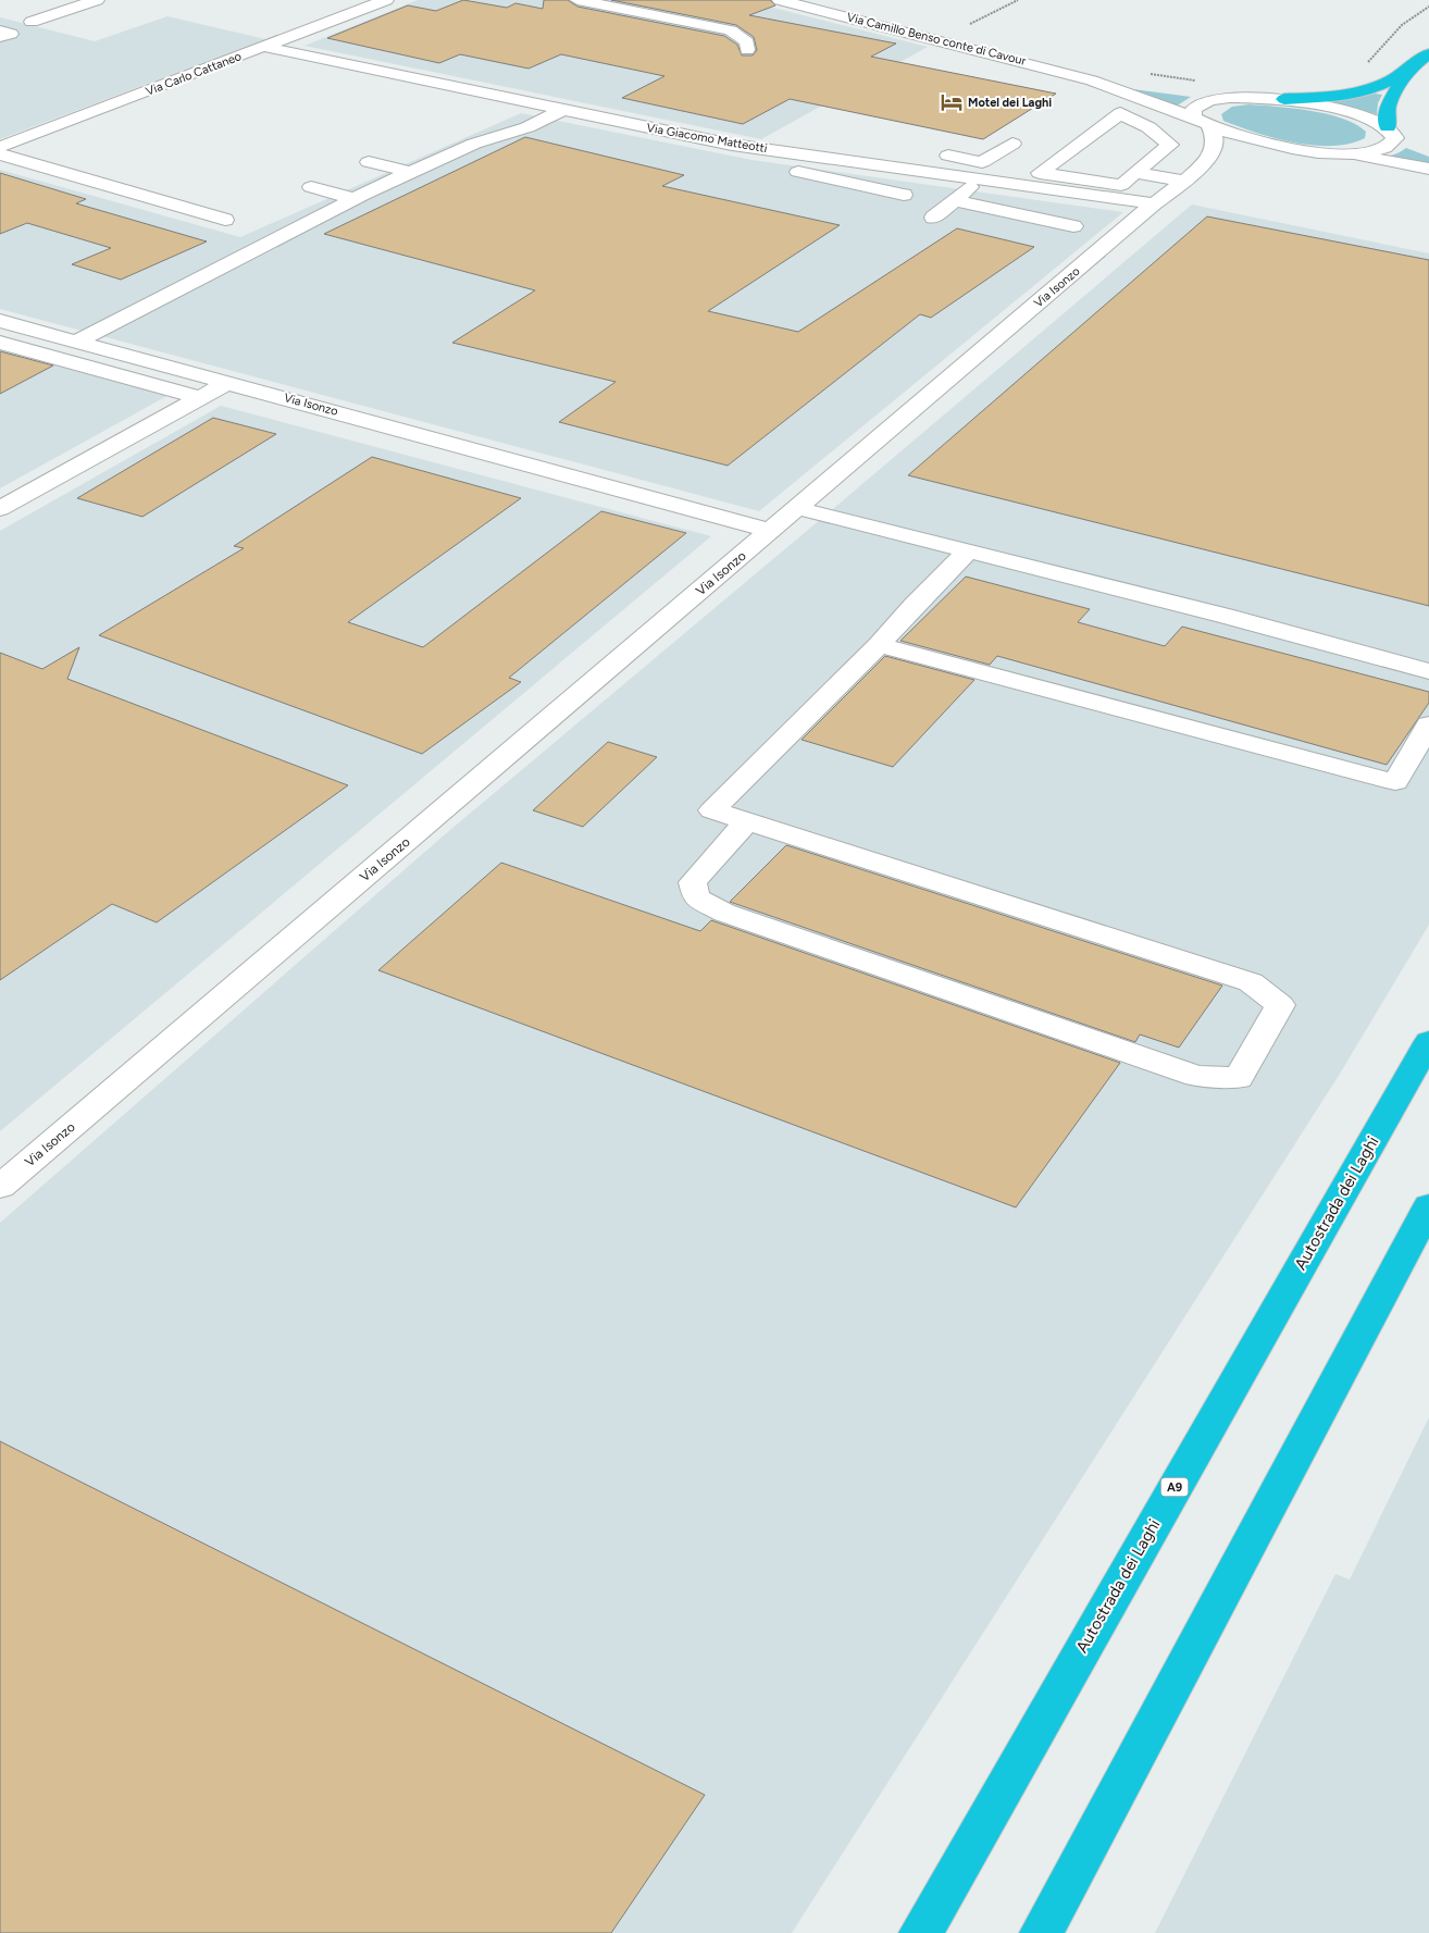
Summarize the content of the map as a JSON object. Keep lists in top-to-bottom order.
{
  "streets": {
    "highway": ["Autostrada dei Laghi", "A9"],
    "street": [
      "Via Camillo Benso conte di Cavour",
      "Via Carlo Cattaneo",
      "Via Giacomo Matteotti",
      "Via Isonzo"
    ]
  },
  "crossings": [
    ["Via Camillo Benso conte di Cavour", "Via Isonzo"],
    ["Via Carlo Cattaneo", "Via Giacomo Matteotti"],
    ["Via Giacomo Matteotti", "Via Isonzo"]
  ],
  "places": {
    "hotel": ["Motel dei Laghi"]
  }
}
